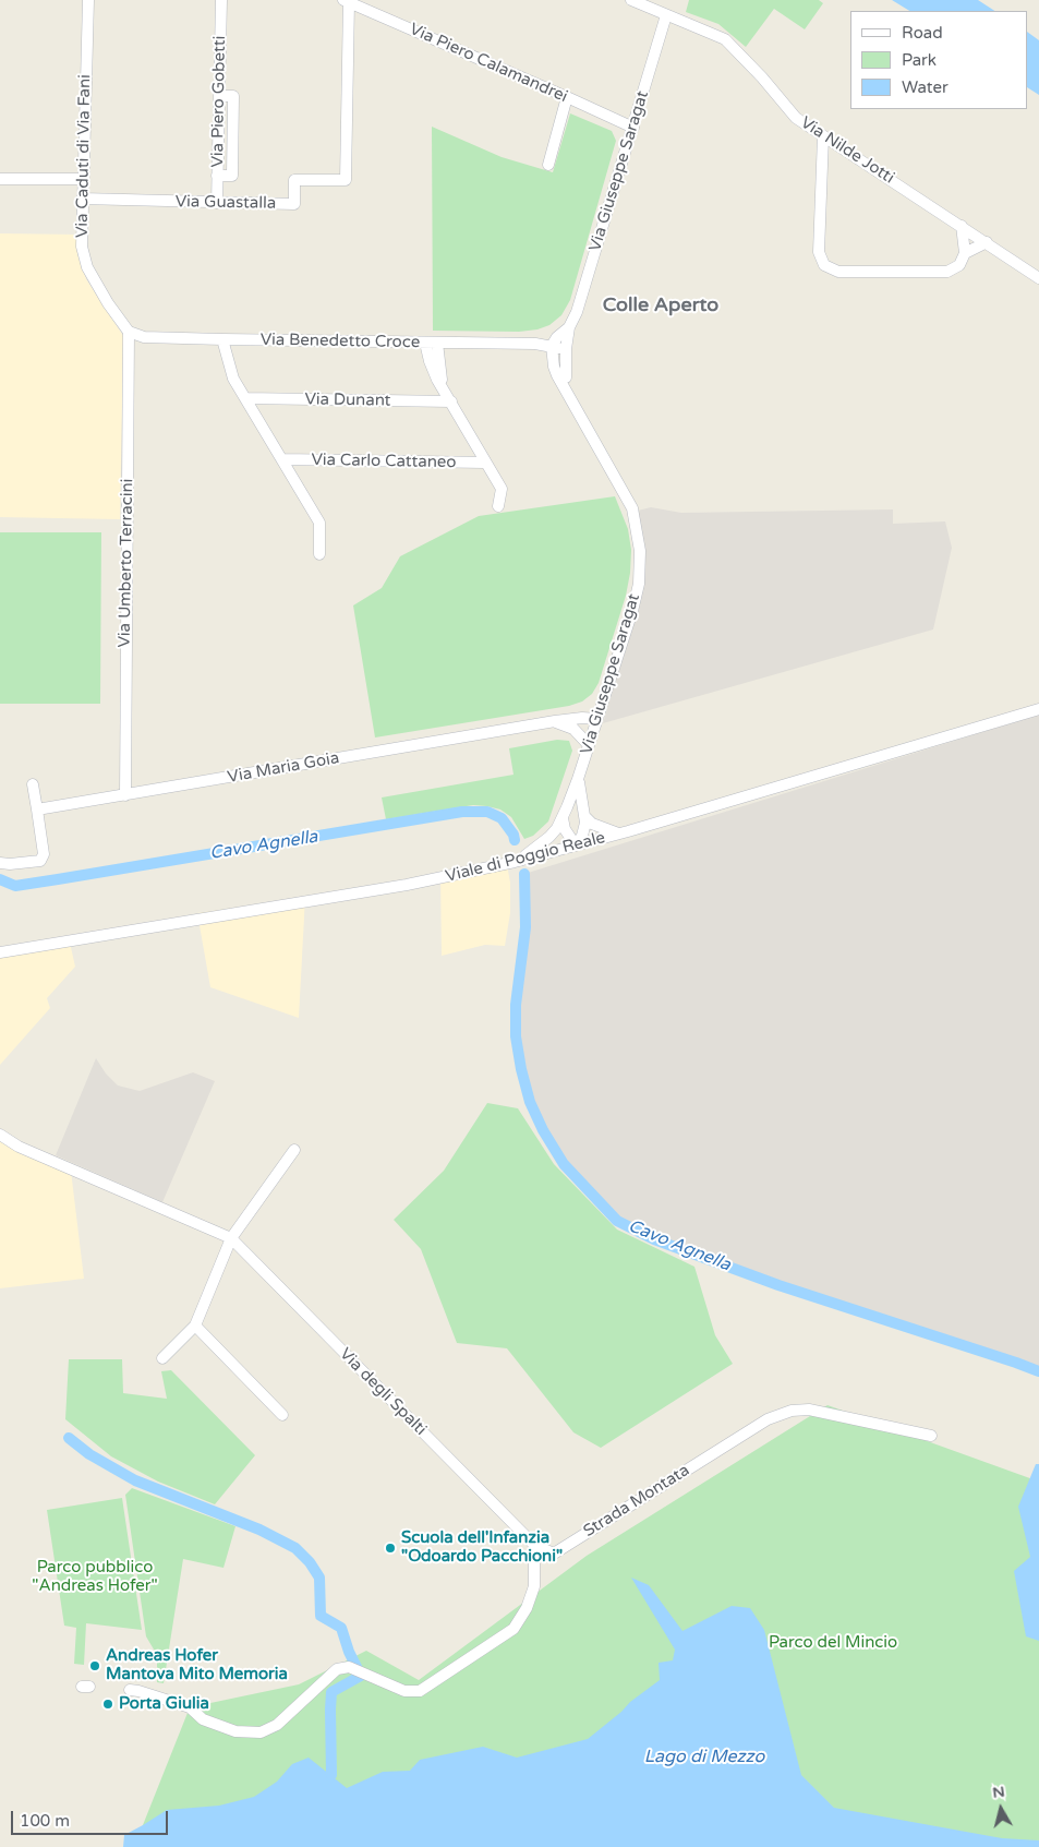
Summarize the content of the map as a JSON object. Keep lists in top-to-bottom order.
{
  "streets": {
    "street": [
      "Via Piero Calamandrei",
      "Via Piero Gobetti",
      "Via Nilde Jotti",
      "Via Caduti di Via Fani",
      "Via Giuseppe Saragat",
      "Via Guastalla",
      "Via Benedetto Croce",
      "Via Dunant",
      "Via Carlo Cattaneo",
      "Via Umberto Terracini",
      "Via Maria Goia",
      "Viale di Poggio Reale",
      "Via degli Spalti",
      "Strada Montata"
    ]
  },
  "crossings": [
    ["Via Piero Calamandrei", "Via Giuseppe Saragat"],
    ["Via Piero Calamandrei", "Via Guastalla"],
    ["Via Piero Gobetti", "Via Guastalla"],
    ["Via Nilde Jotti", "Via Giuseppe Saragat"],
    ["Via Caduti di Via Fani", "Via Guastalla"],
    ["Via Caduti di Via Fani", "Via Benedetto Croce"],
    ["Via Caduti di Via Fani", "Via Umberto Terracini"],
    ["Via Giuseppe Saragat", "Via Benedetto Croce"],
    ["Via Giuseppe Saragat", "Via Maria Goia"],
    ["Via Giuseppe Saragat", "Viale di Poggio Reale"],
    ["Via Benedetto Croce", "Via Umberto Terracini"],
    ["Via Umberto Terracini", "Via Maria Goia"],
    ["Via degli Spalti", "Strada Montata"]
  ],
  "districts": ["Colle Aperto"],
  "water": ["Cavo Agnella", "Lago di Mezzo"],
  "parks": ["Parco pubblico \"Andreas Hofer\"", "Parco del Mincio"],
  "places": ["Scuola dell'Infanzia \"Odoardo Pacchioni\"", "Andreas Hofer Mantova Mito Memoria", "Porta Giulia"],
  "legend": ["Road", "Park", "Water"],
  "scale_bar": "100 m",
  "north": "top"
}
